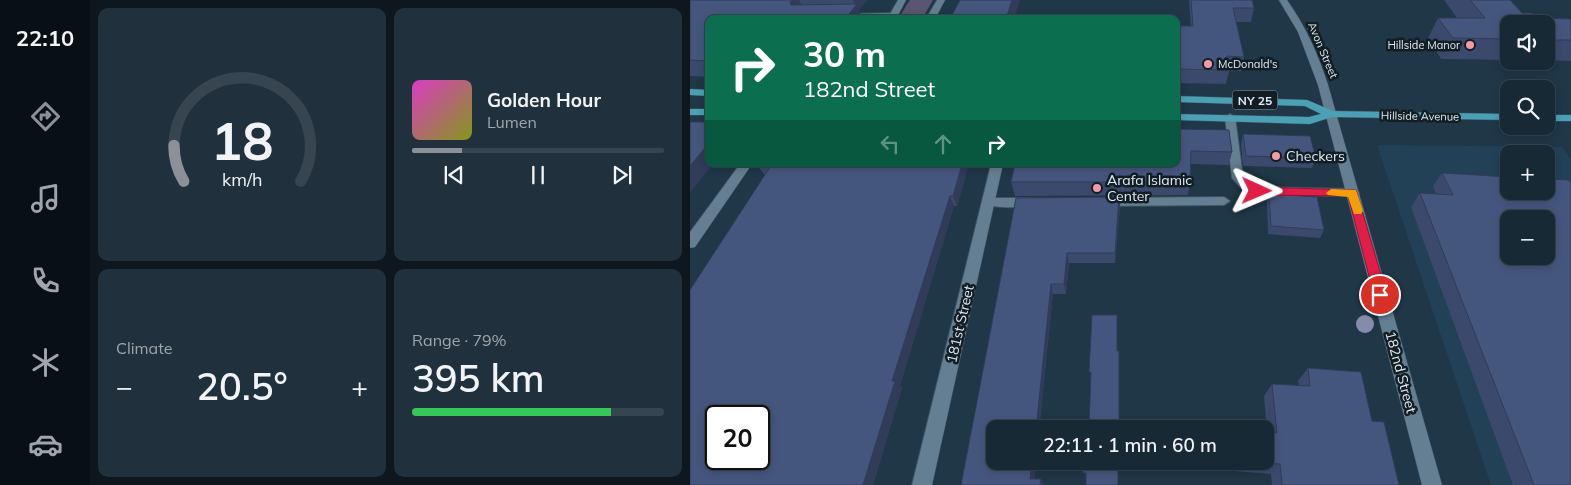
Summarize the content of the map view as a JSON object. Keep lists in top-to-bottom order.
{
  "streets": {
    "main road": ["NY 25", "Hillside Avenue"],
    "street": ["Avon Street", "181st Street", "182nd Street"]
  },
  "crossings": [
    ["Avon Street", "Hillside Avenue"],
    ["Avon Street", "182nd Street"],
    ["Hillside Avenue", "182nd Street"]
  ],
  "places": [
    "Hillside Manor",
    "McDonald's",
    "Checkers",
    "Arafa Islamic Center"
  ],
  "page": {
    "tabs": "22:10",
    "map_buttons": ["+", "−"],
    "turn": ["30 m", "182nd Street"],
    "song": ["Golden Hour", "Lumen"],
    "tile": [
      "Climate",
      ["Range · 79%", "395 km"]
    ],
    "heat": ["−", "20.5°", "+"],
    "limit": "20",
    "trip": "22:11 · 1 min · 60 m",
    "gauge": ["18", "km/h"]
  }
}
